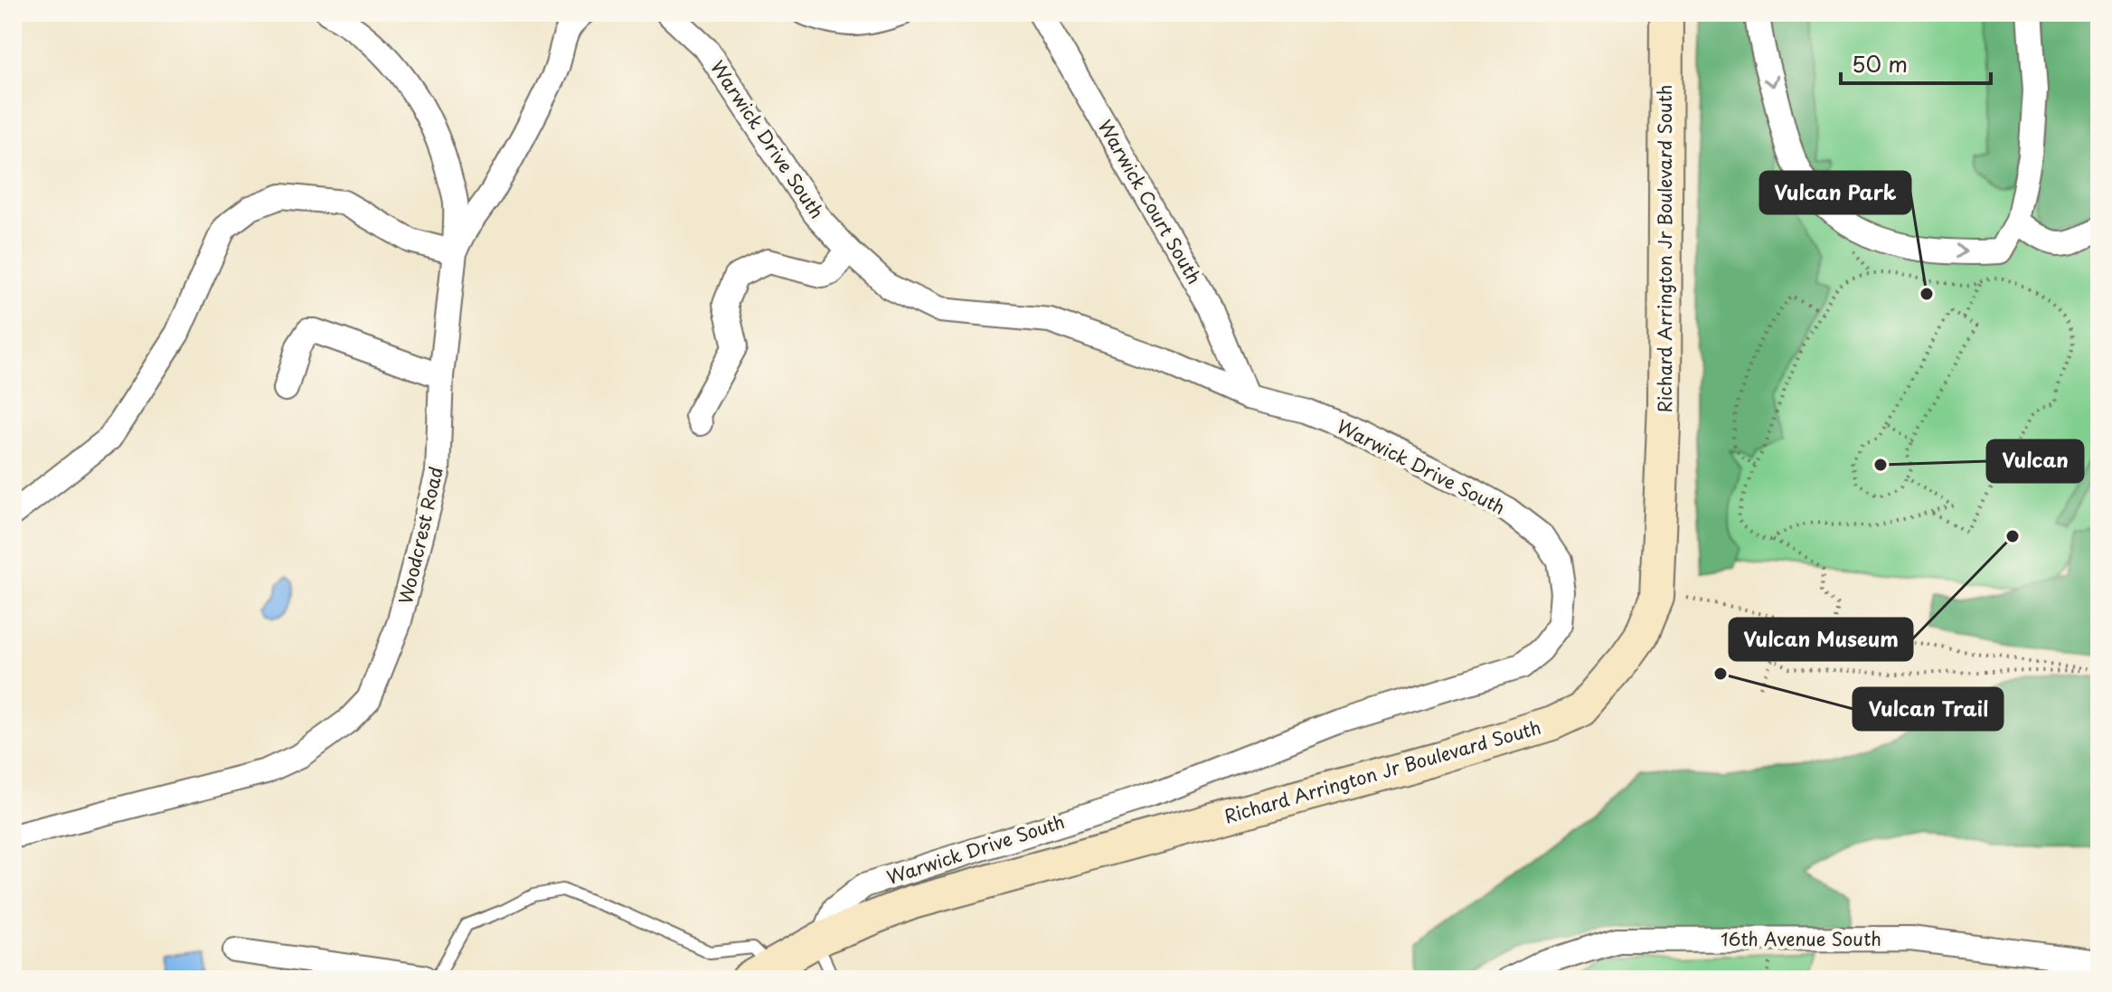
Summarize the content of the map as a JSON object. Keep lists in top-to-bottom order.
{
  "streets": {
    "street": [
      "Warwick Drive South",
      "Warwick Court South",
      "Richard Arrington Jr Boulevard South",
      "Woodcrest Road",
      "16th Avenue South"
    ]
  },
  "crossings": [
    ["Warwick Drive South", "Warwick Court South"],
    ["Warwick Drive South", "Richard Arrington Jr Boulevard South"]
  ],
  "places": [
    "Vulcan Park",
    "Vulcan",
    "Vulcan Museum",
    "Vulcan Trail"
  ],
  "scale_bar": "50 m"
}
